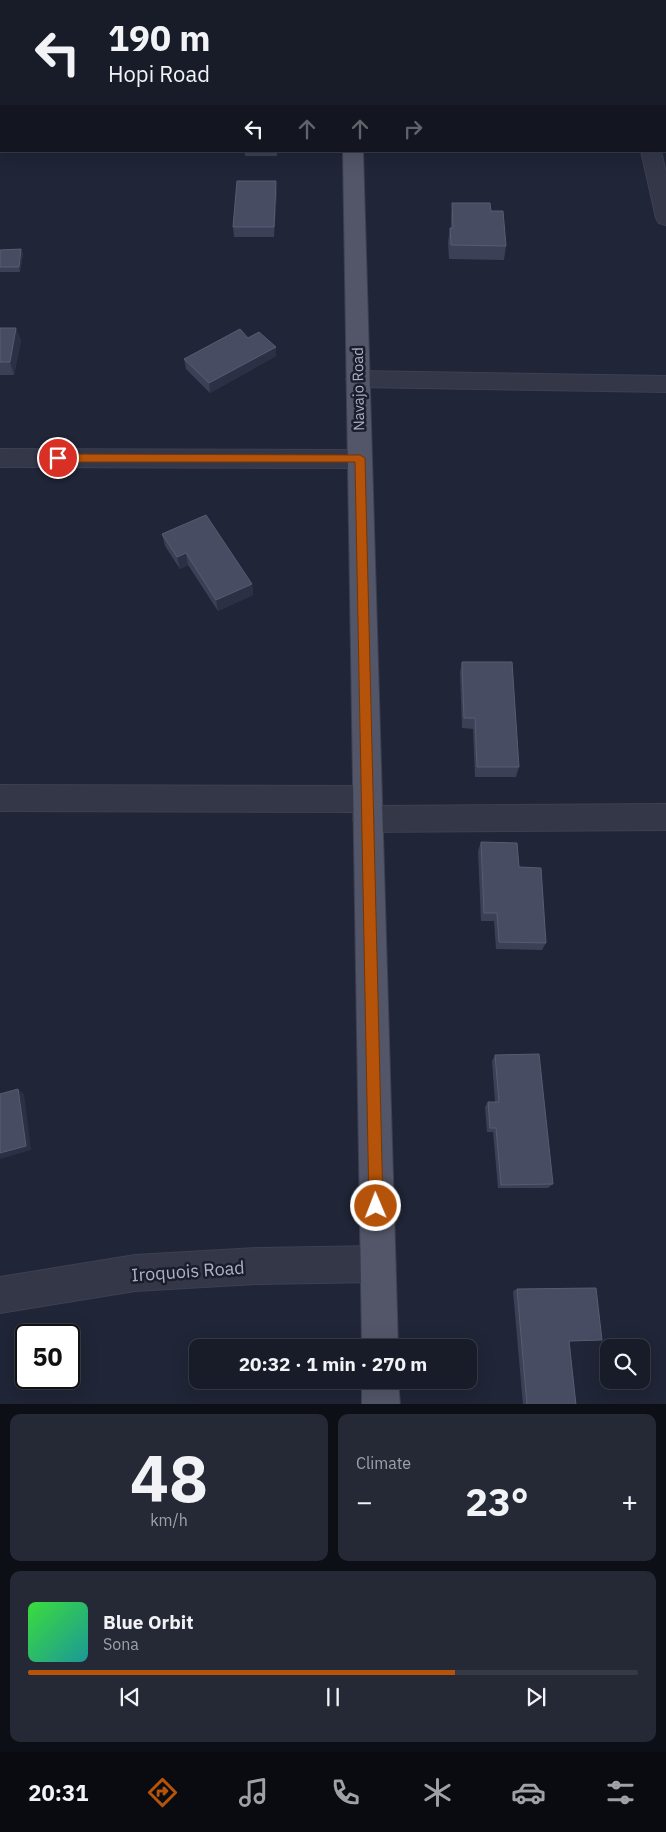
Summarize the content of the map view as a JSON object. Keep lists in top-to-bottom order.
{
  "streets": {
    "main road": ["Navajo Road"],
    "street": ["Iroquois Road"]
  },
  "crossings": [
    ["Navajo Road", "Iroquois Road"]
  ],
  "page": {
    "turn": ["190 m", "Hopi Road"],
    "limit": "50",
    "trip": "20:32 · 1 min · 270 m",
    "tile": [
      ["48", "km/h"],
      "Climate"
    ],
    "heat": ["−", "23°", "+"],
    "song": ["Blue Orbit", "Sona"],
    "tabs": "20:31"
  }
}
